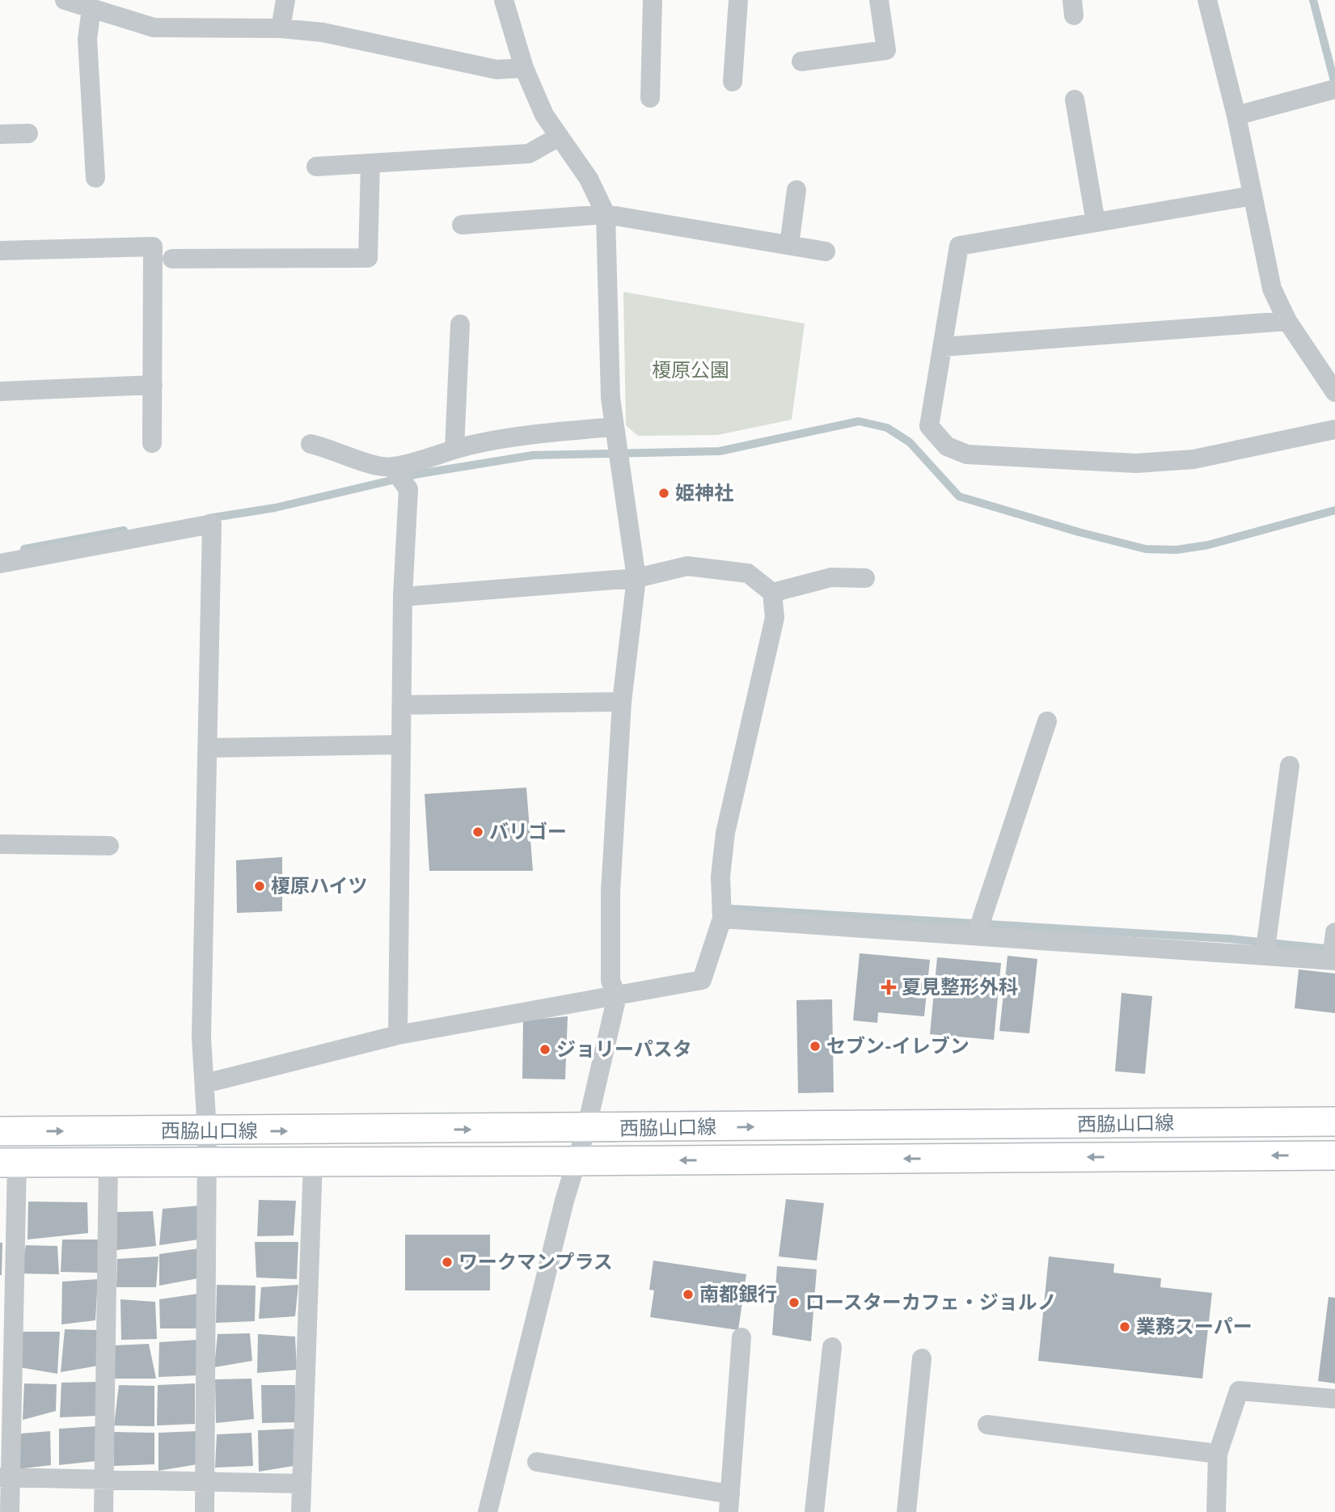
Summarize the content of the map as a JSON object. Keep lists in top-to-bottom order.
{
  "streets": {
    "street": ["西脇山口線"]
  },
  "parks": ["榎原公園"],
  "places": {
    "other": [
      "姫神社",
      "バリゴー",
      "榎原ハイツ",
      "セブン-イレブン",
      "ジョリーパスタ",
      "ワークマンプラス",
      "南都銀行",
      "ロースターカフェ・ジョルノ",
      "業務スーパー"
    ],
    "health": ["夏見整形外科"]
  }
}
